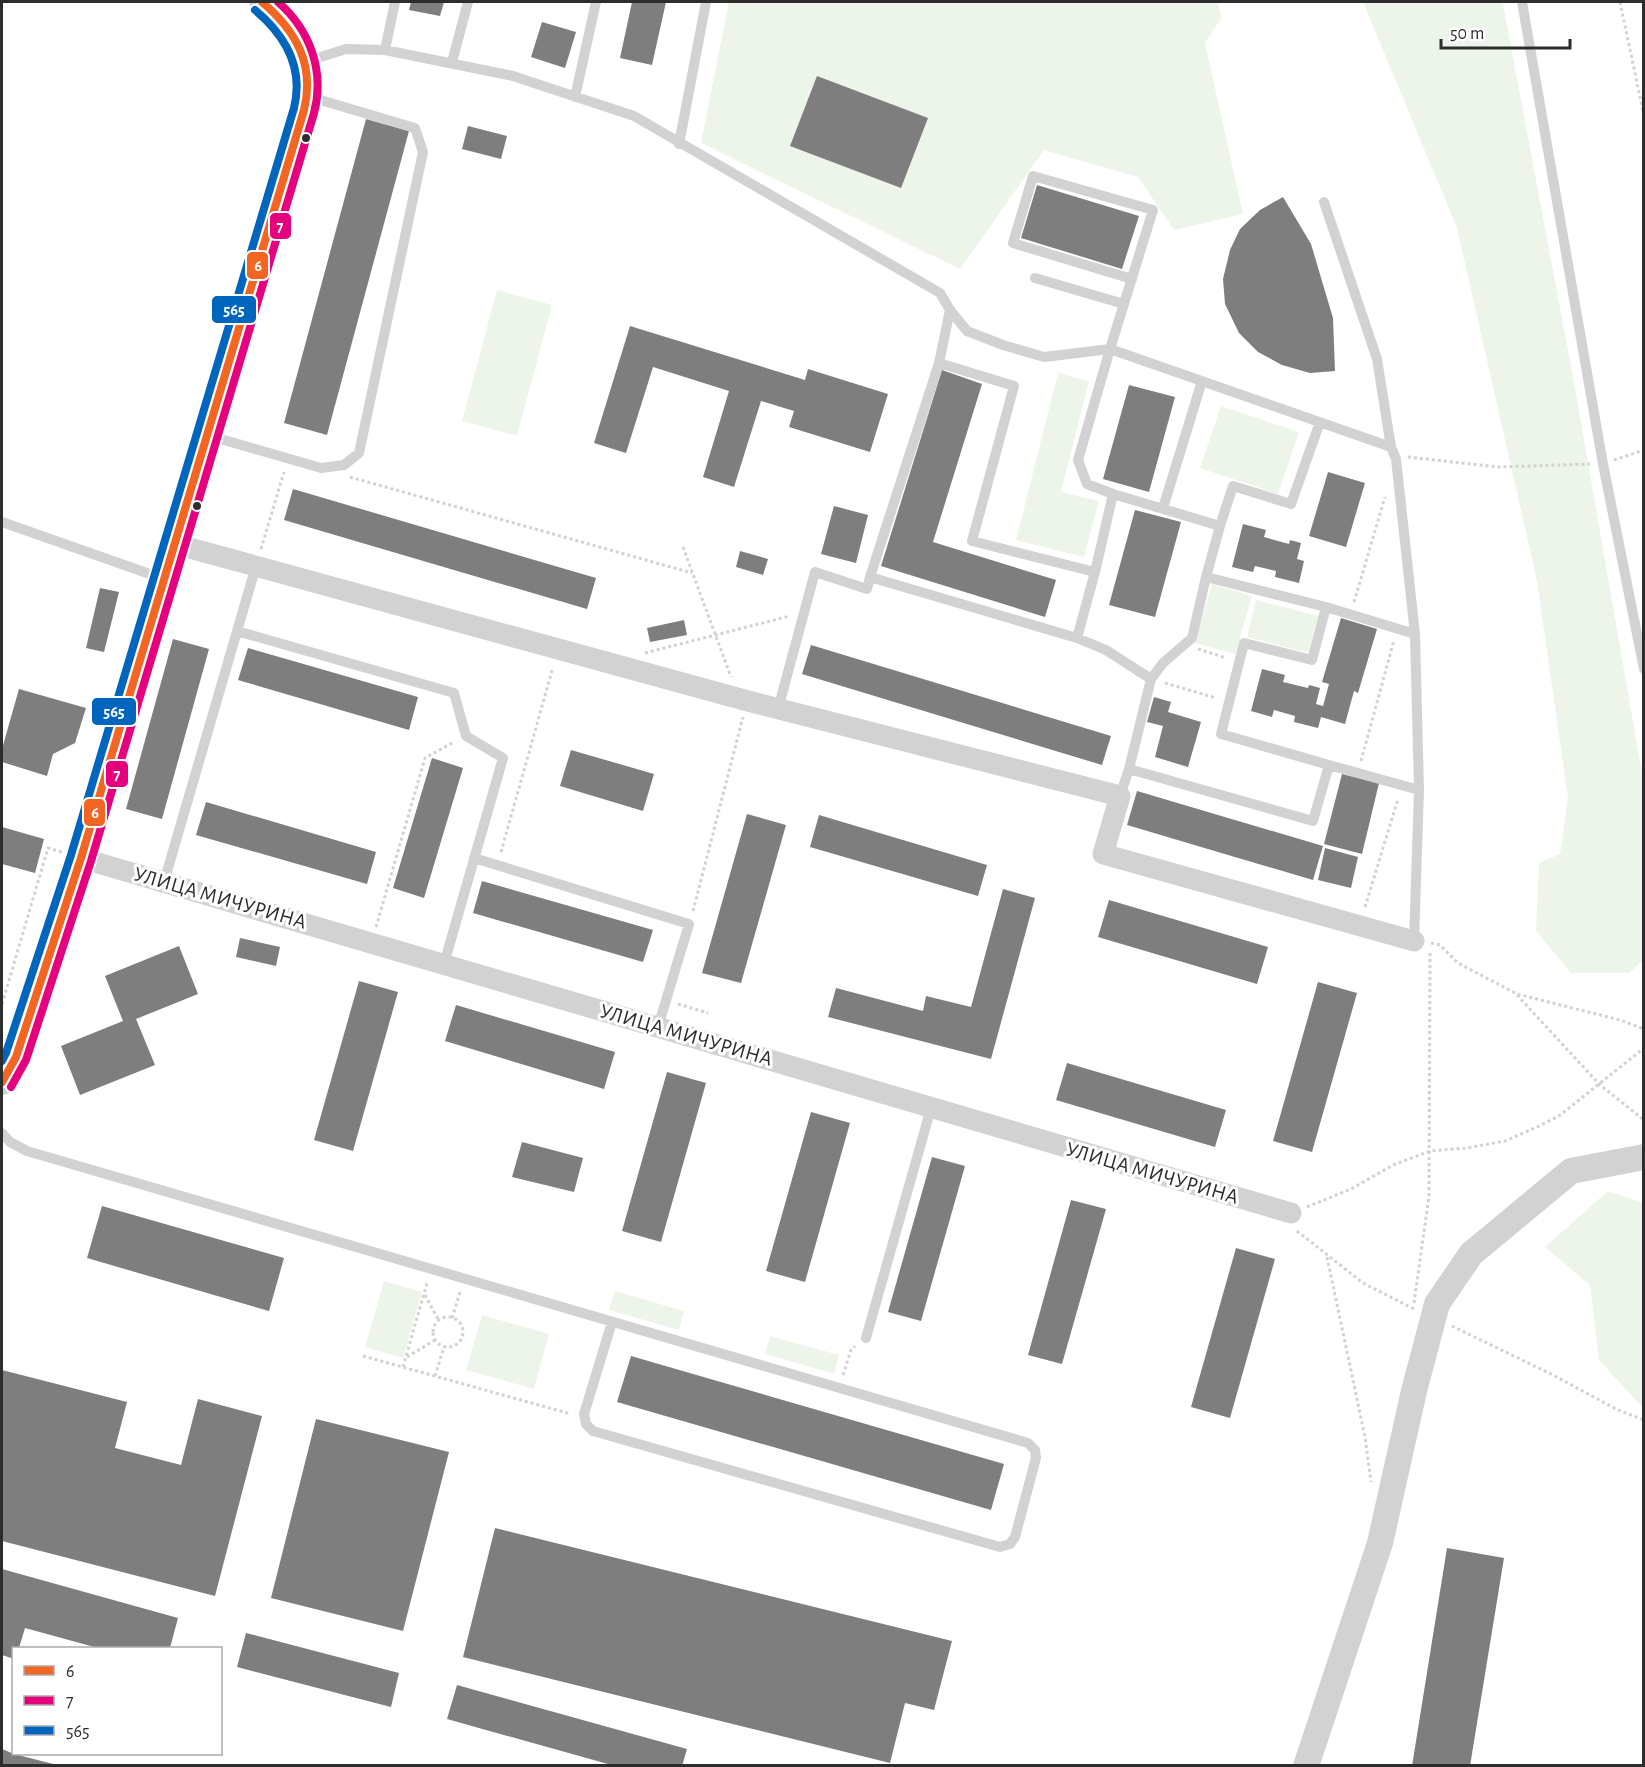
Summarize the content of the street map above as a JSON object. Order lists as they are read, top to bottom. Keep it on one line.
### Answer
{"streets":{"street":["УЛИЦА МИЧУРИНА"]},"lines":["transit line 6","transit line 7","transit line 565"],"legend":["6","7","565"],"scale_bar":"50 m"}
